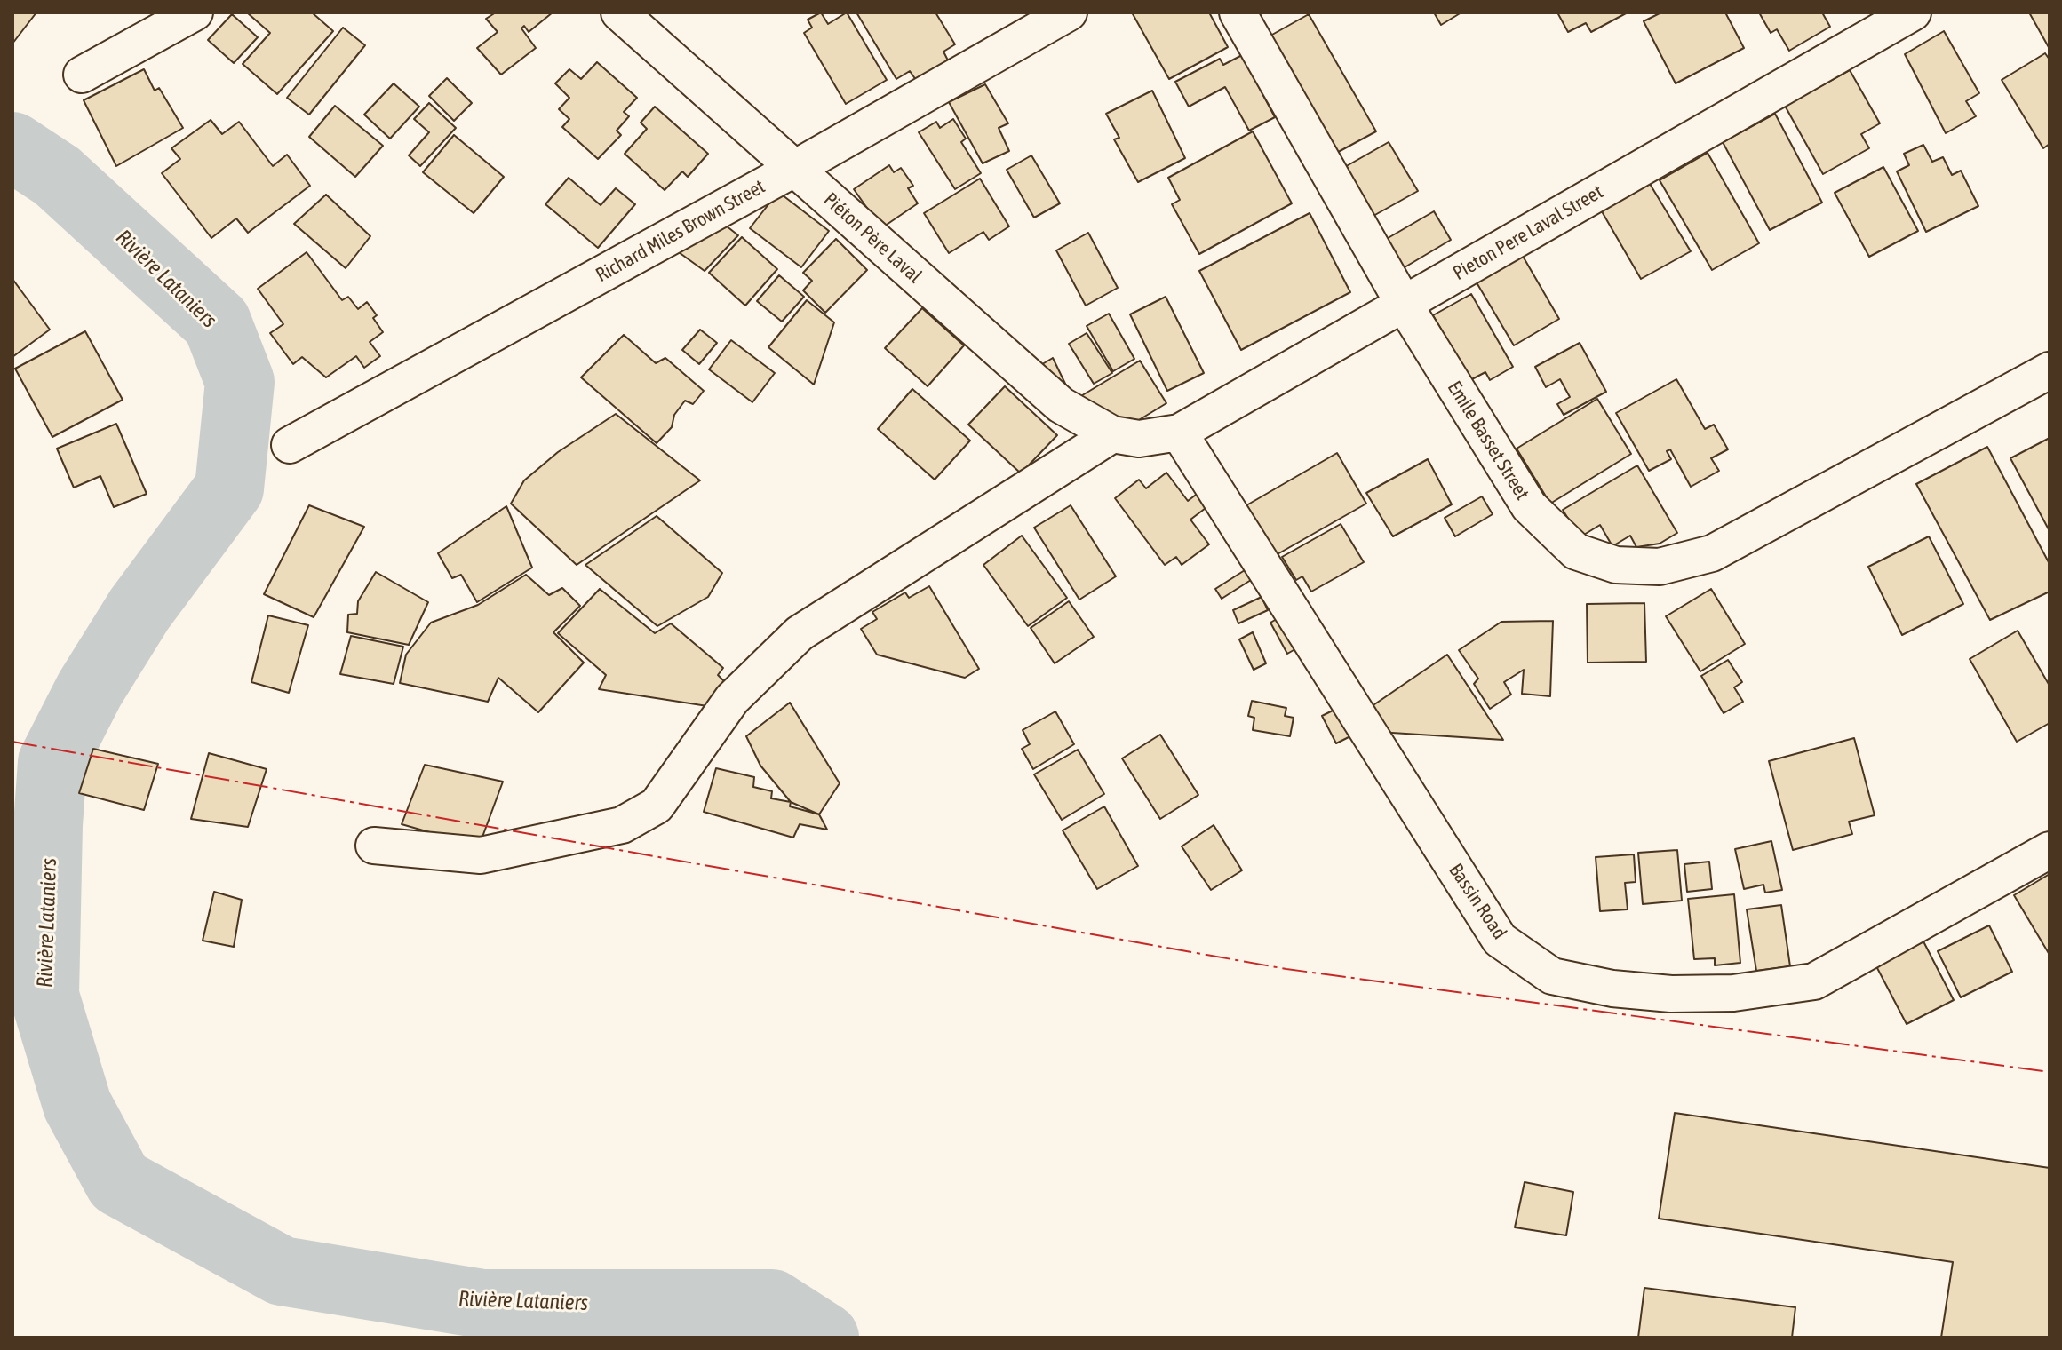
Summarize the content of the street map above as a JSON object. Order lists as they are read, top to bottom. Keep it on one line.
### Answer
{"streets":{"street":["Richard Miles Brown Street","Pieton Pere Laval Street","Piéton Père Laval","Emile Basset Street","Bassin Road"]},"crossings":[["Richard Miles Brown Street","Piéton Père Laval"],["Pieton Pere Laval Street","Piéton Père Laval"],["Pieton Pere Laval Street","Emile Basset Street"],["Pieton Pere Laval Street","Bassin Road"]],"water":["Rivière Lataniers"]}
